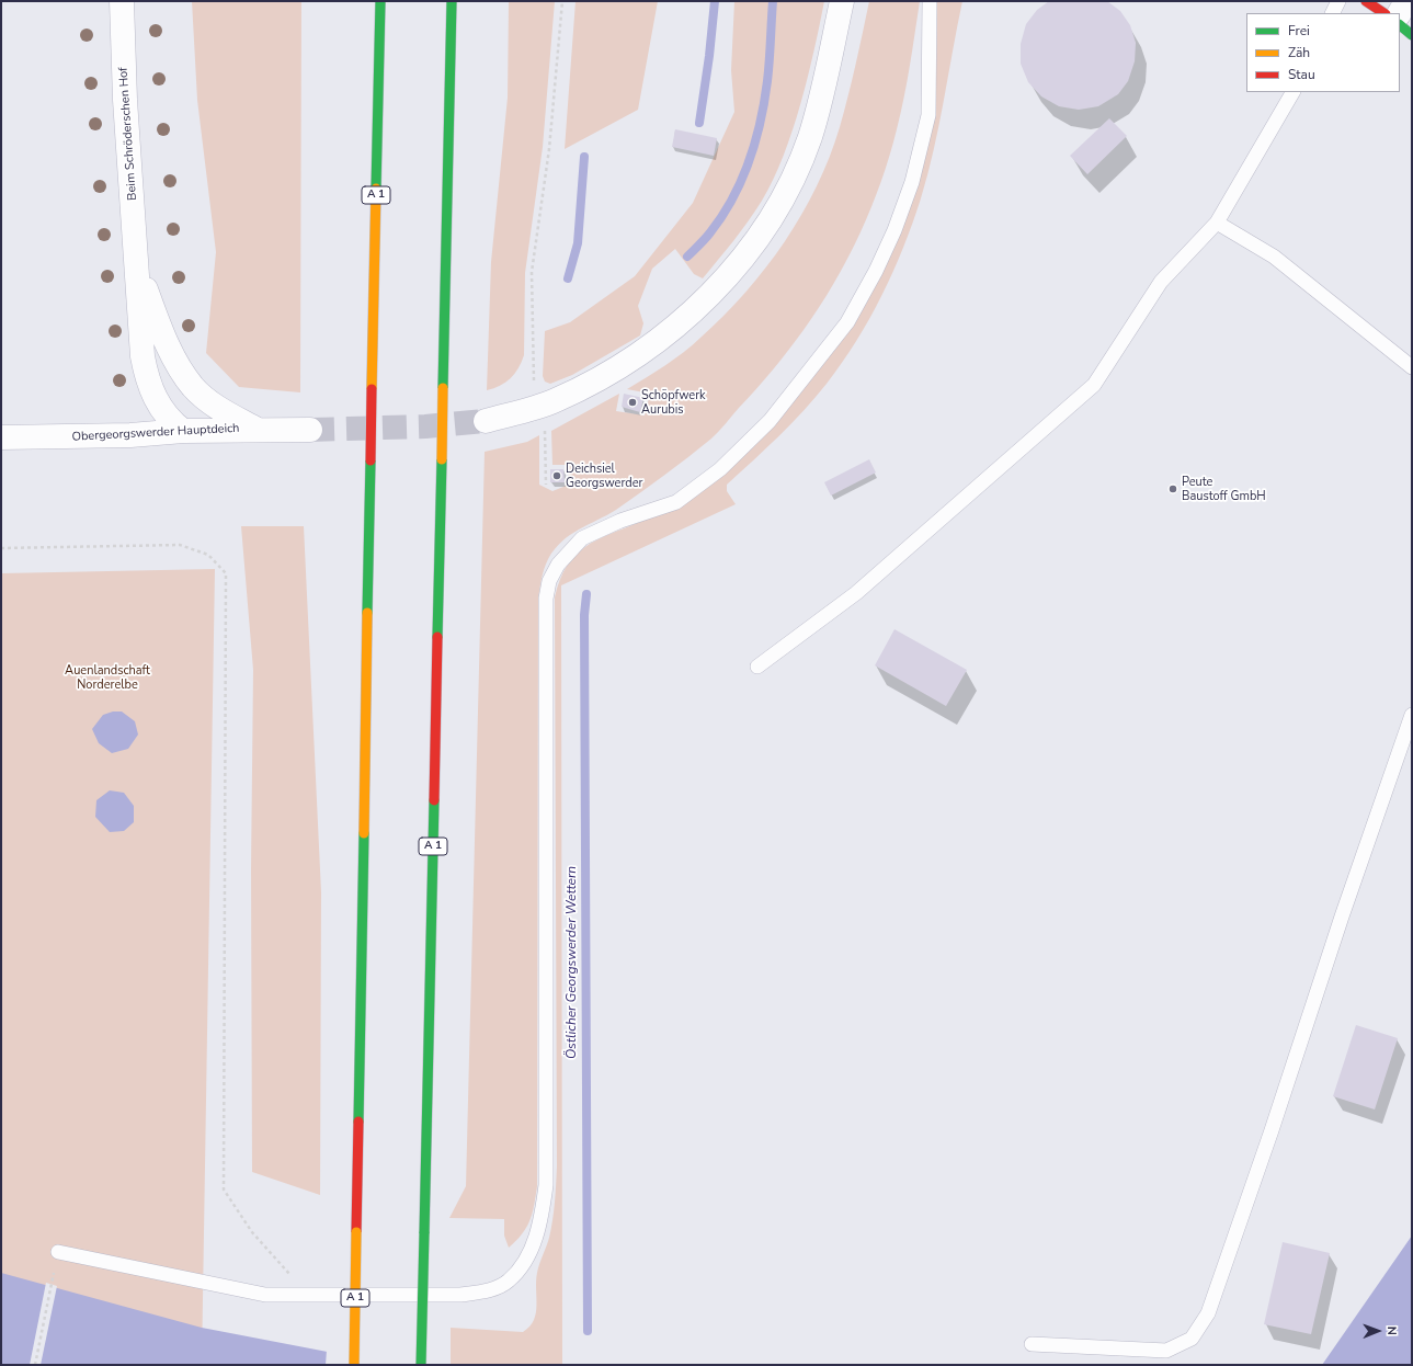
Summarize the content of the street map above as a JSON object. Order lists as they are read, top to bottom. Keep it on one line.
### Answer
{"streets":{"main road":["A 1"],"street":["Beim Schröderschen Hof","Obergeorgswerder Hauptdeich"]},"crossings":[["Beim Schröderschen Hof","Obergeorgswerder Hauptdeich"]],"water":["Östlicher Georgswerder Wettern"],"parks":["Auenlandschaft Norderelbe"],"places":["Schöpfwerk Aurubis","Deichsiel Georgswerder","Peute Baustoff GmbH"],"legend":["Frei","Zäh","Stau"],"north":"right"}
